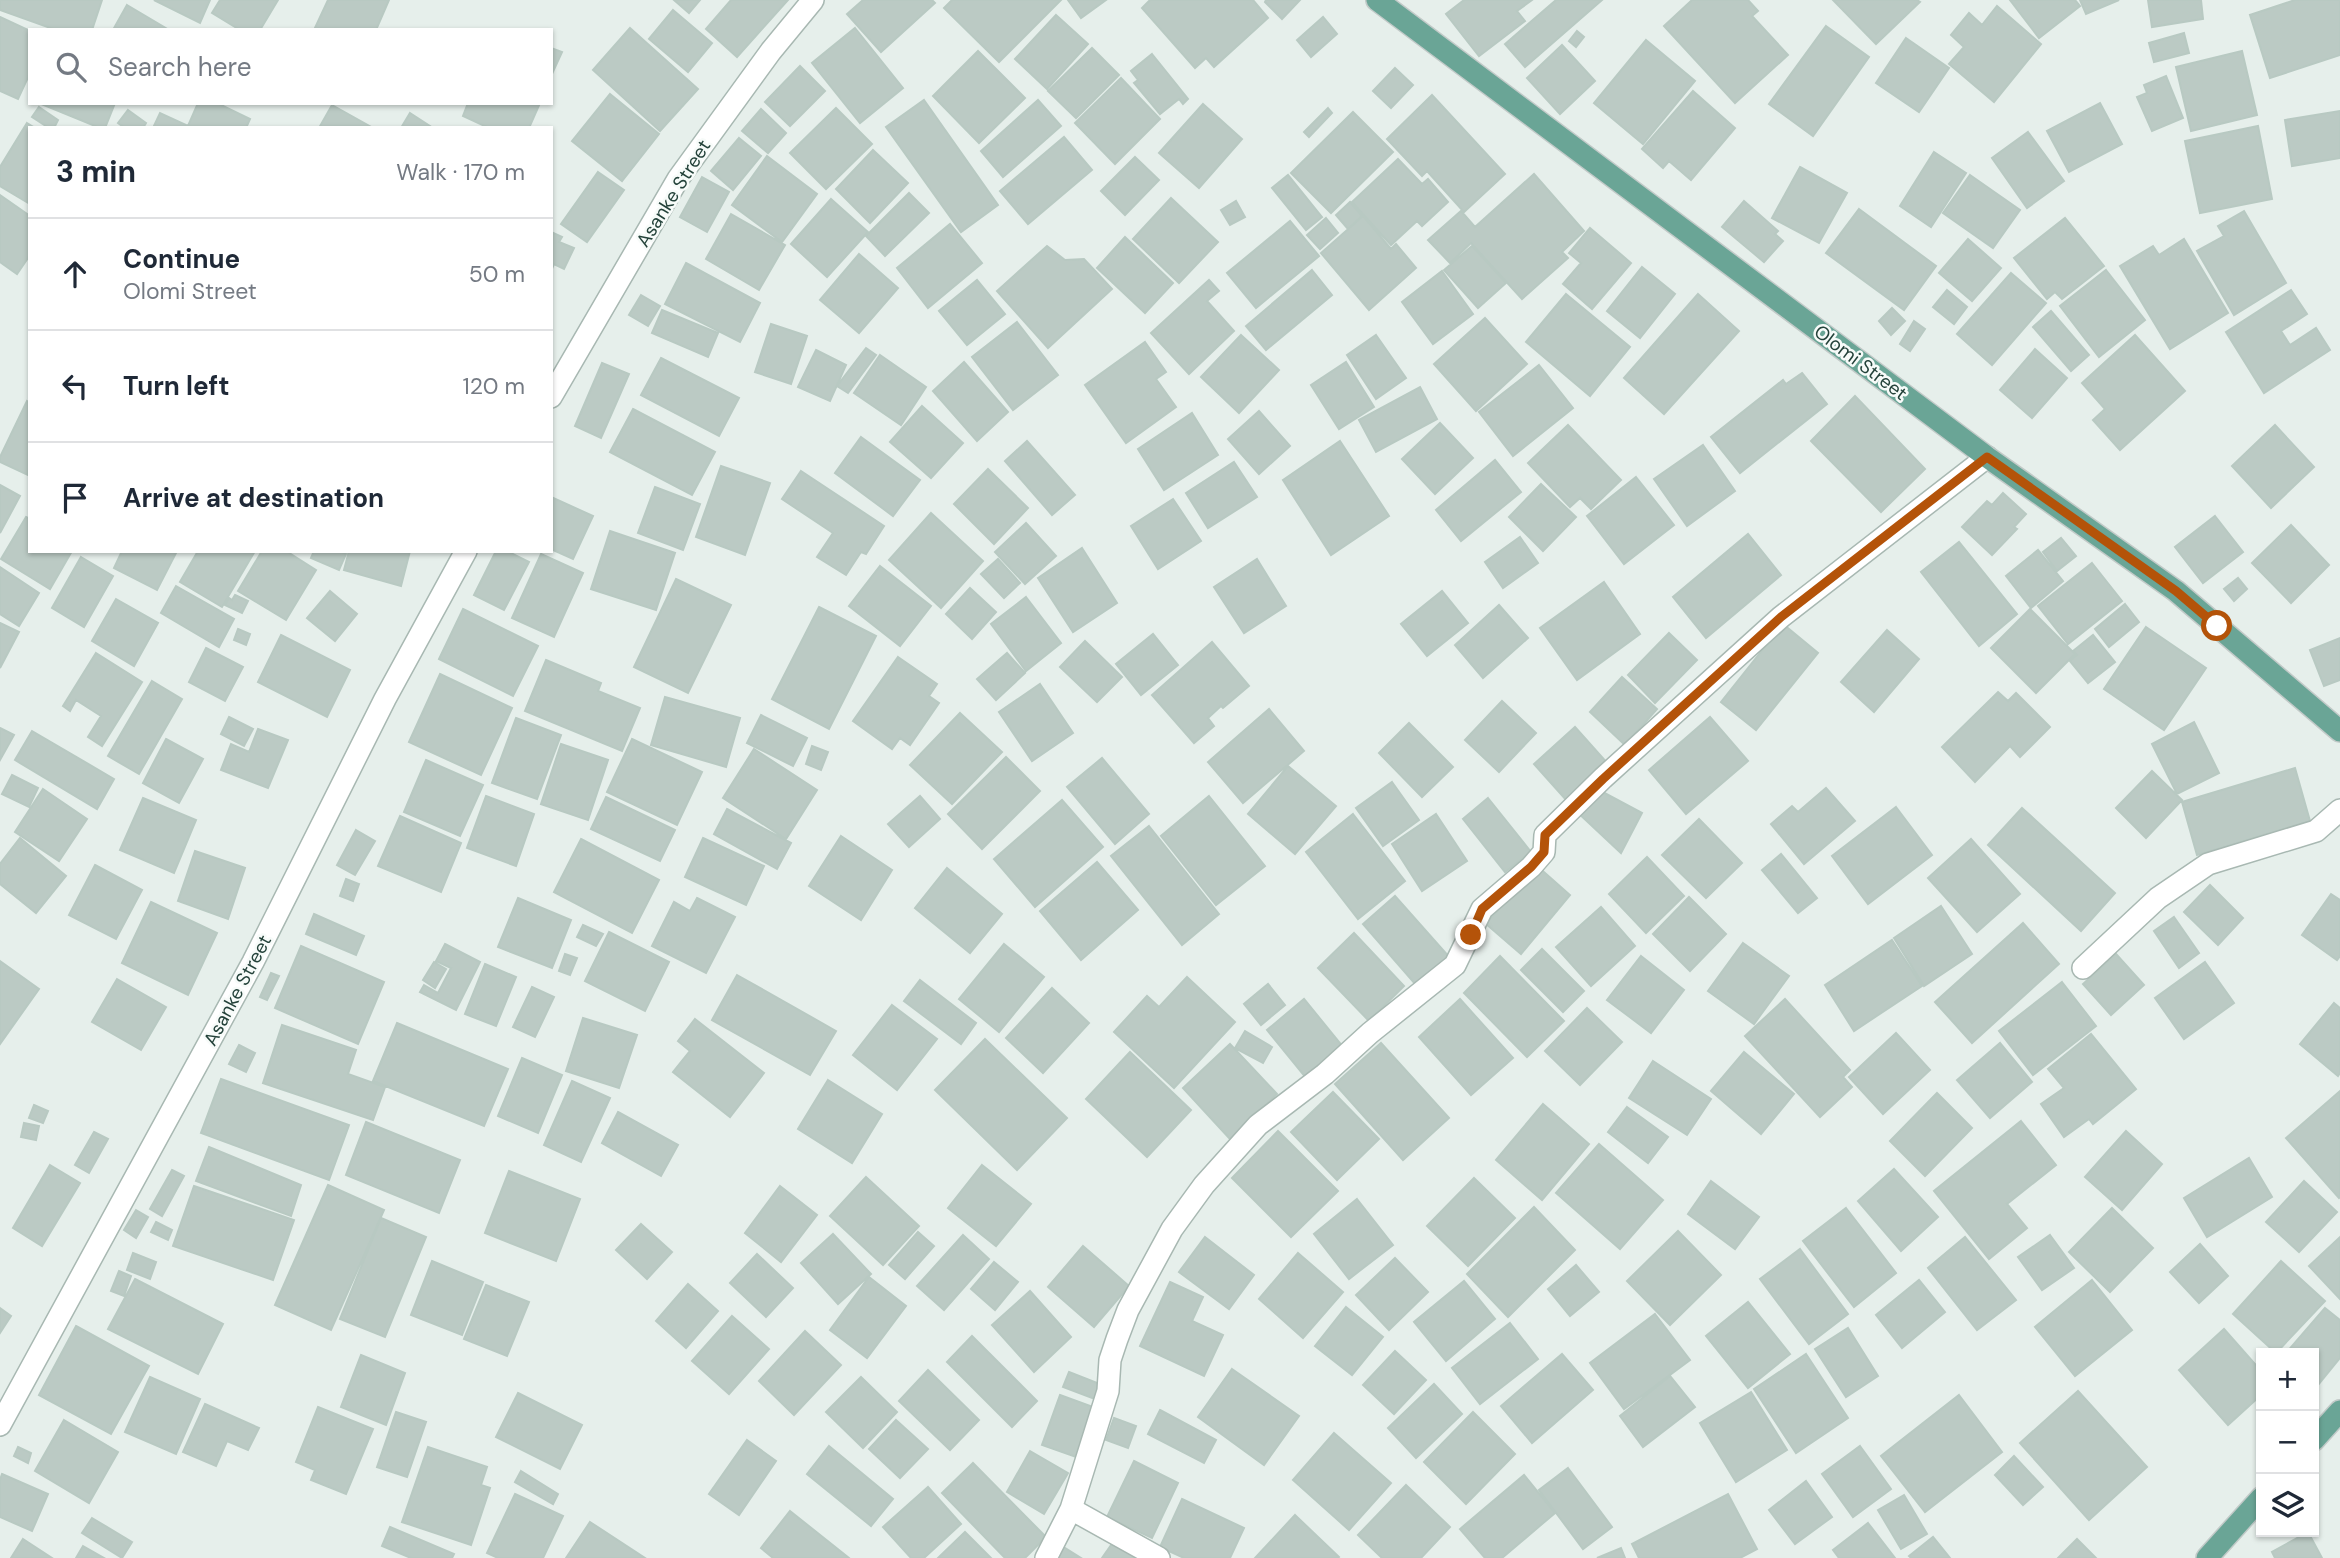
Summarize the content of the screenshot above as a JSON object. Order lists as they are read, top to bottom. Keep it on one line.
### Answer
{"streets":{"main road":["Olomi Street"],"street":["Asanke Street"]},"page":{"search":"Search here","heading":["3 min","Walk · 170 m"],"list":[["Continue","Olomi Street","50 m"],["Turn left","120 m"],"Arrive at destination"],"map_buttons":["+","−"]}}
